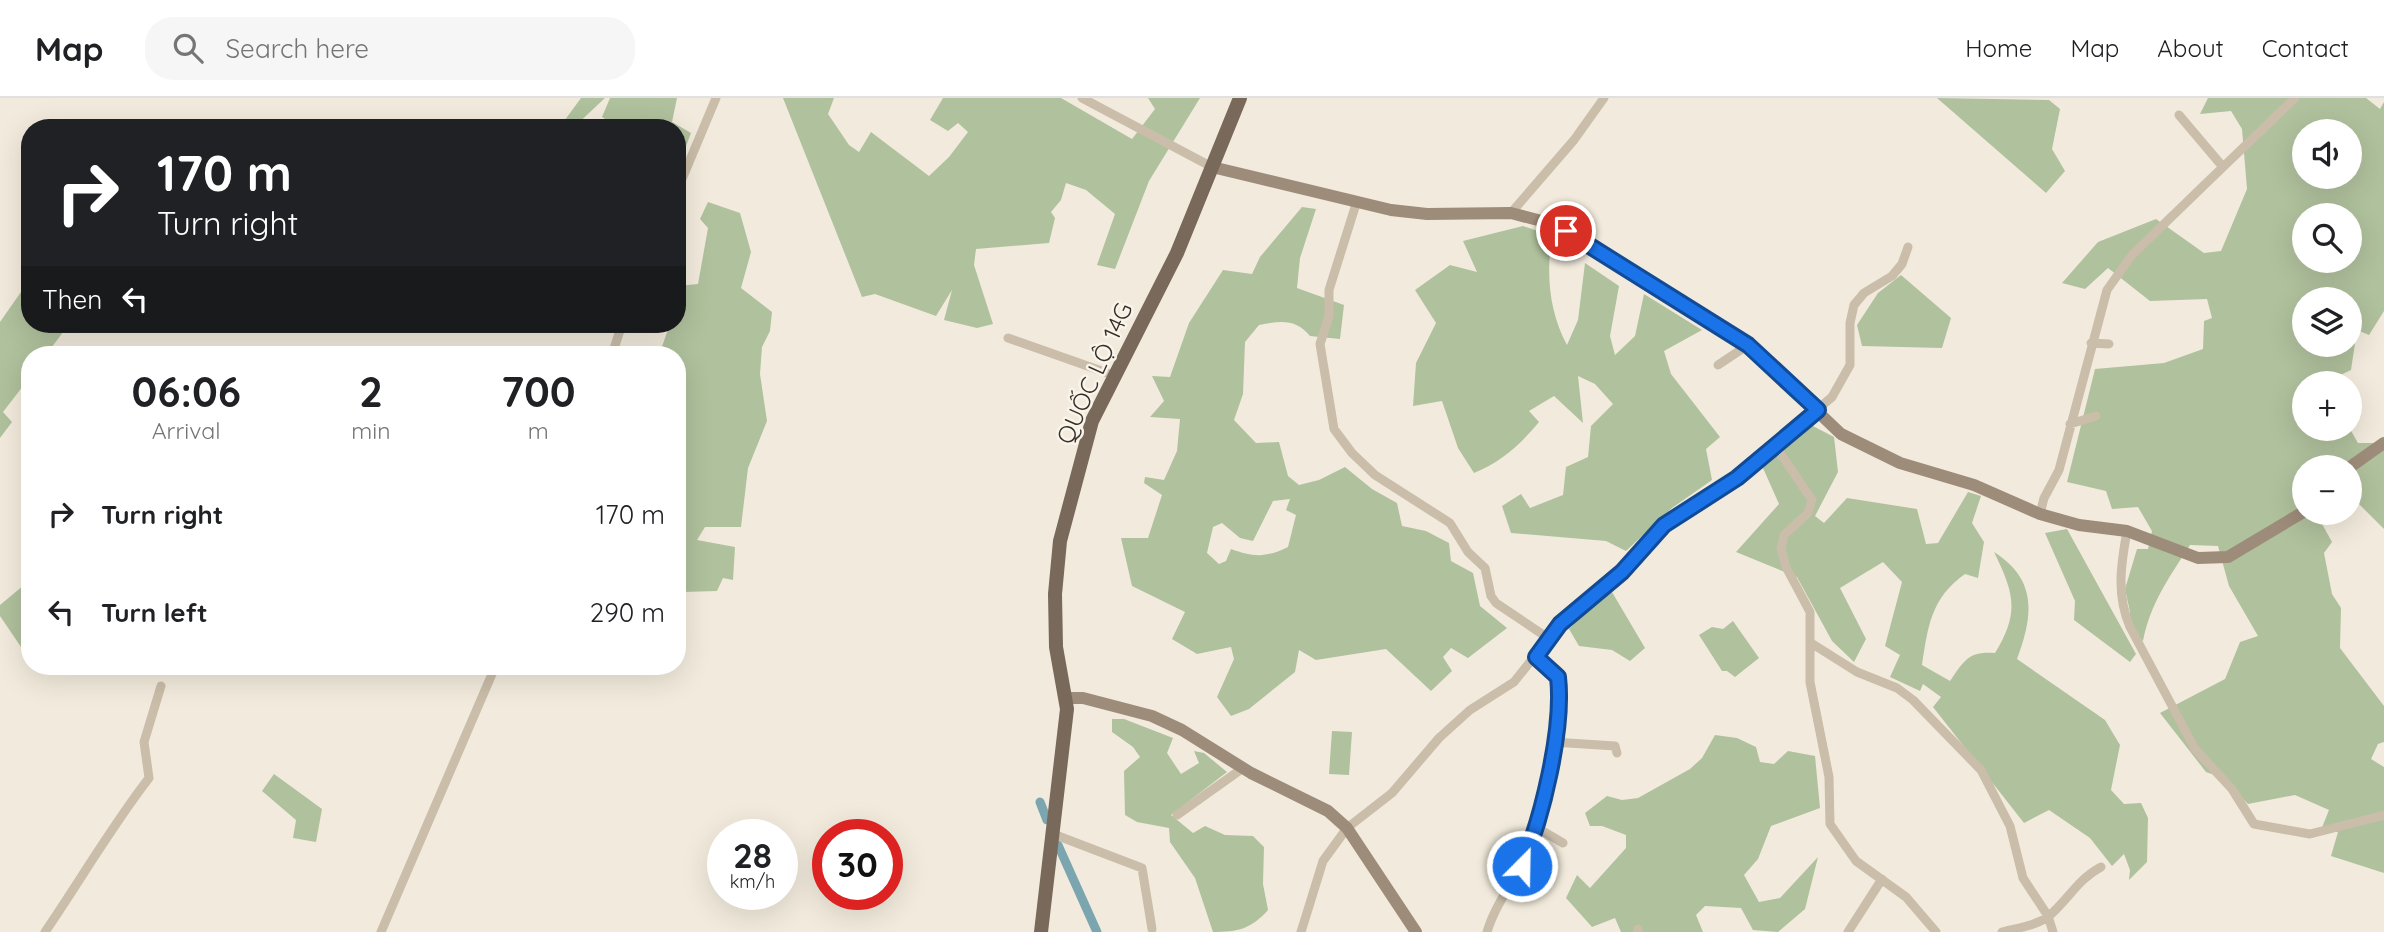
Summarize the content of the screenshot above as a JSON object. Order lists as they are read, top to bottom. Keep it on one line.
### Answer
{"streets":{"main road":["QUỐC LỘ 14G"]},"page":{"header":"Map","search":"Search here","nav":["Home","Map","About","Contact"],"map_buttons":["+","−"],"turn":["170 m","Turn right"],"then":"Then","eta":["06:06","Arrival","2","min","700","m"],"list":[{"name":"Turn right","value":"170 m"},{"name":"Turn left","value":"290 m"}],"speed":"28 km/h","limit":"30"}}
